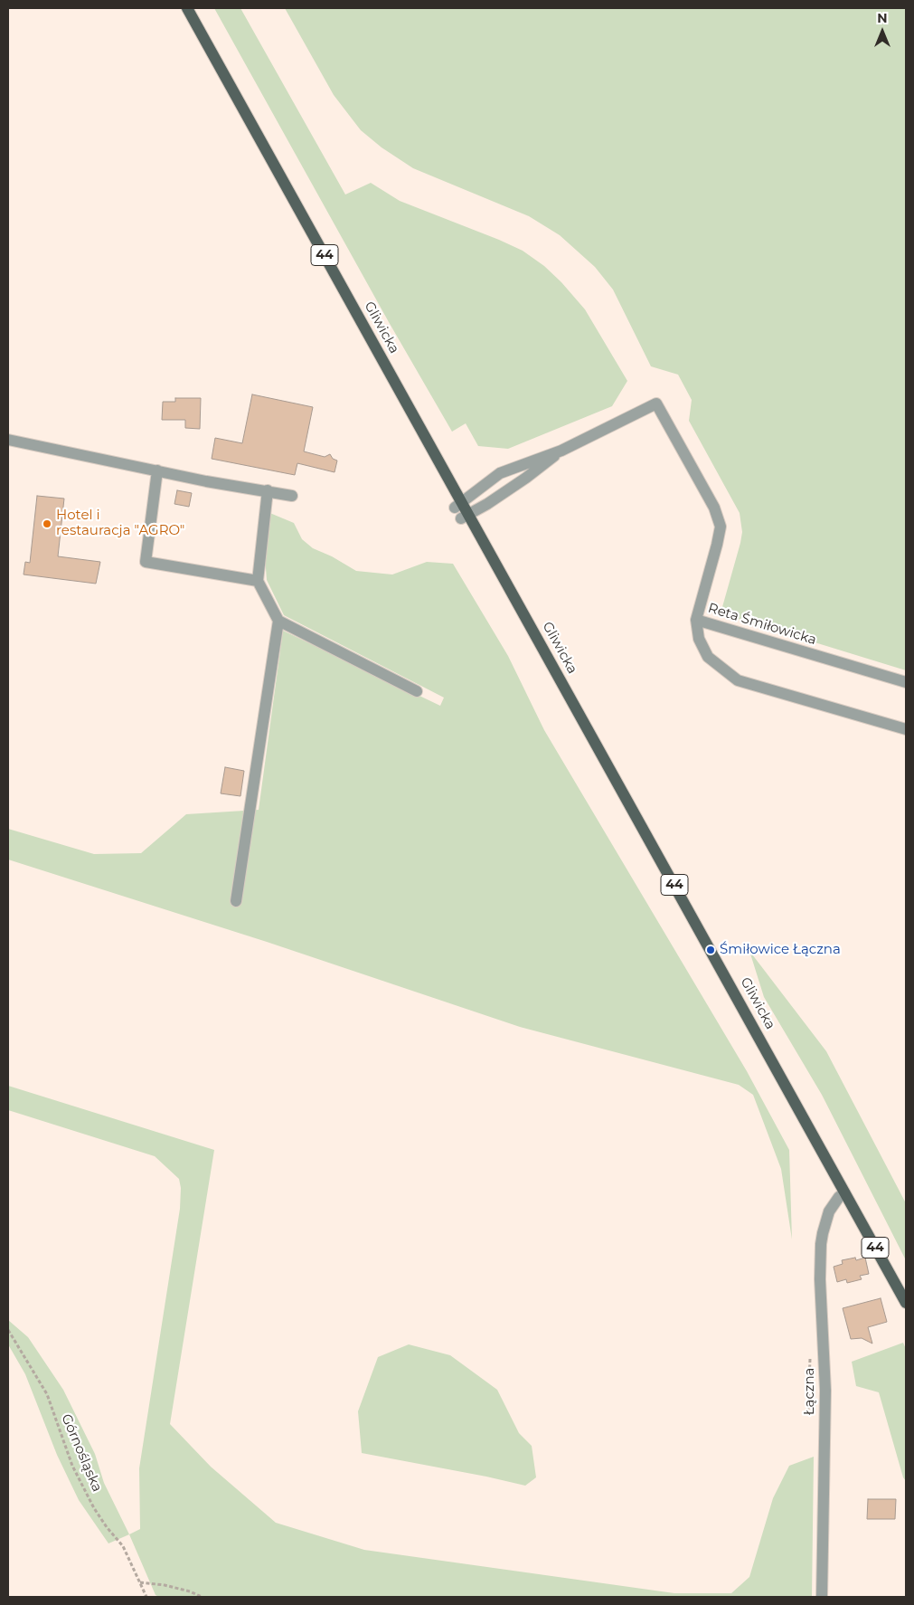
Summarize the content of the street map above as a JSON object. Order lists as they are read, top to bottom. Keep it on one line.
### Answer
{"streets":{"main road":["44","Gliwicka"],"street":["Reta Śmiłowicka","Łączna"],"path":["Górnośląska"]},"crossings":[["Gliwicka","Łączna"]],"places":["Hotel i restauracja \"AGRO\"","Śmiłowice Łączna"],"north":"top"}
